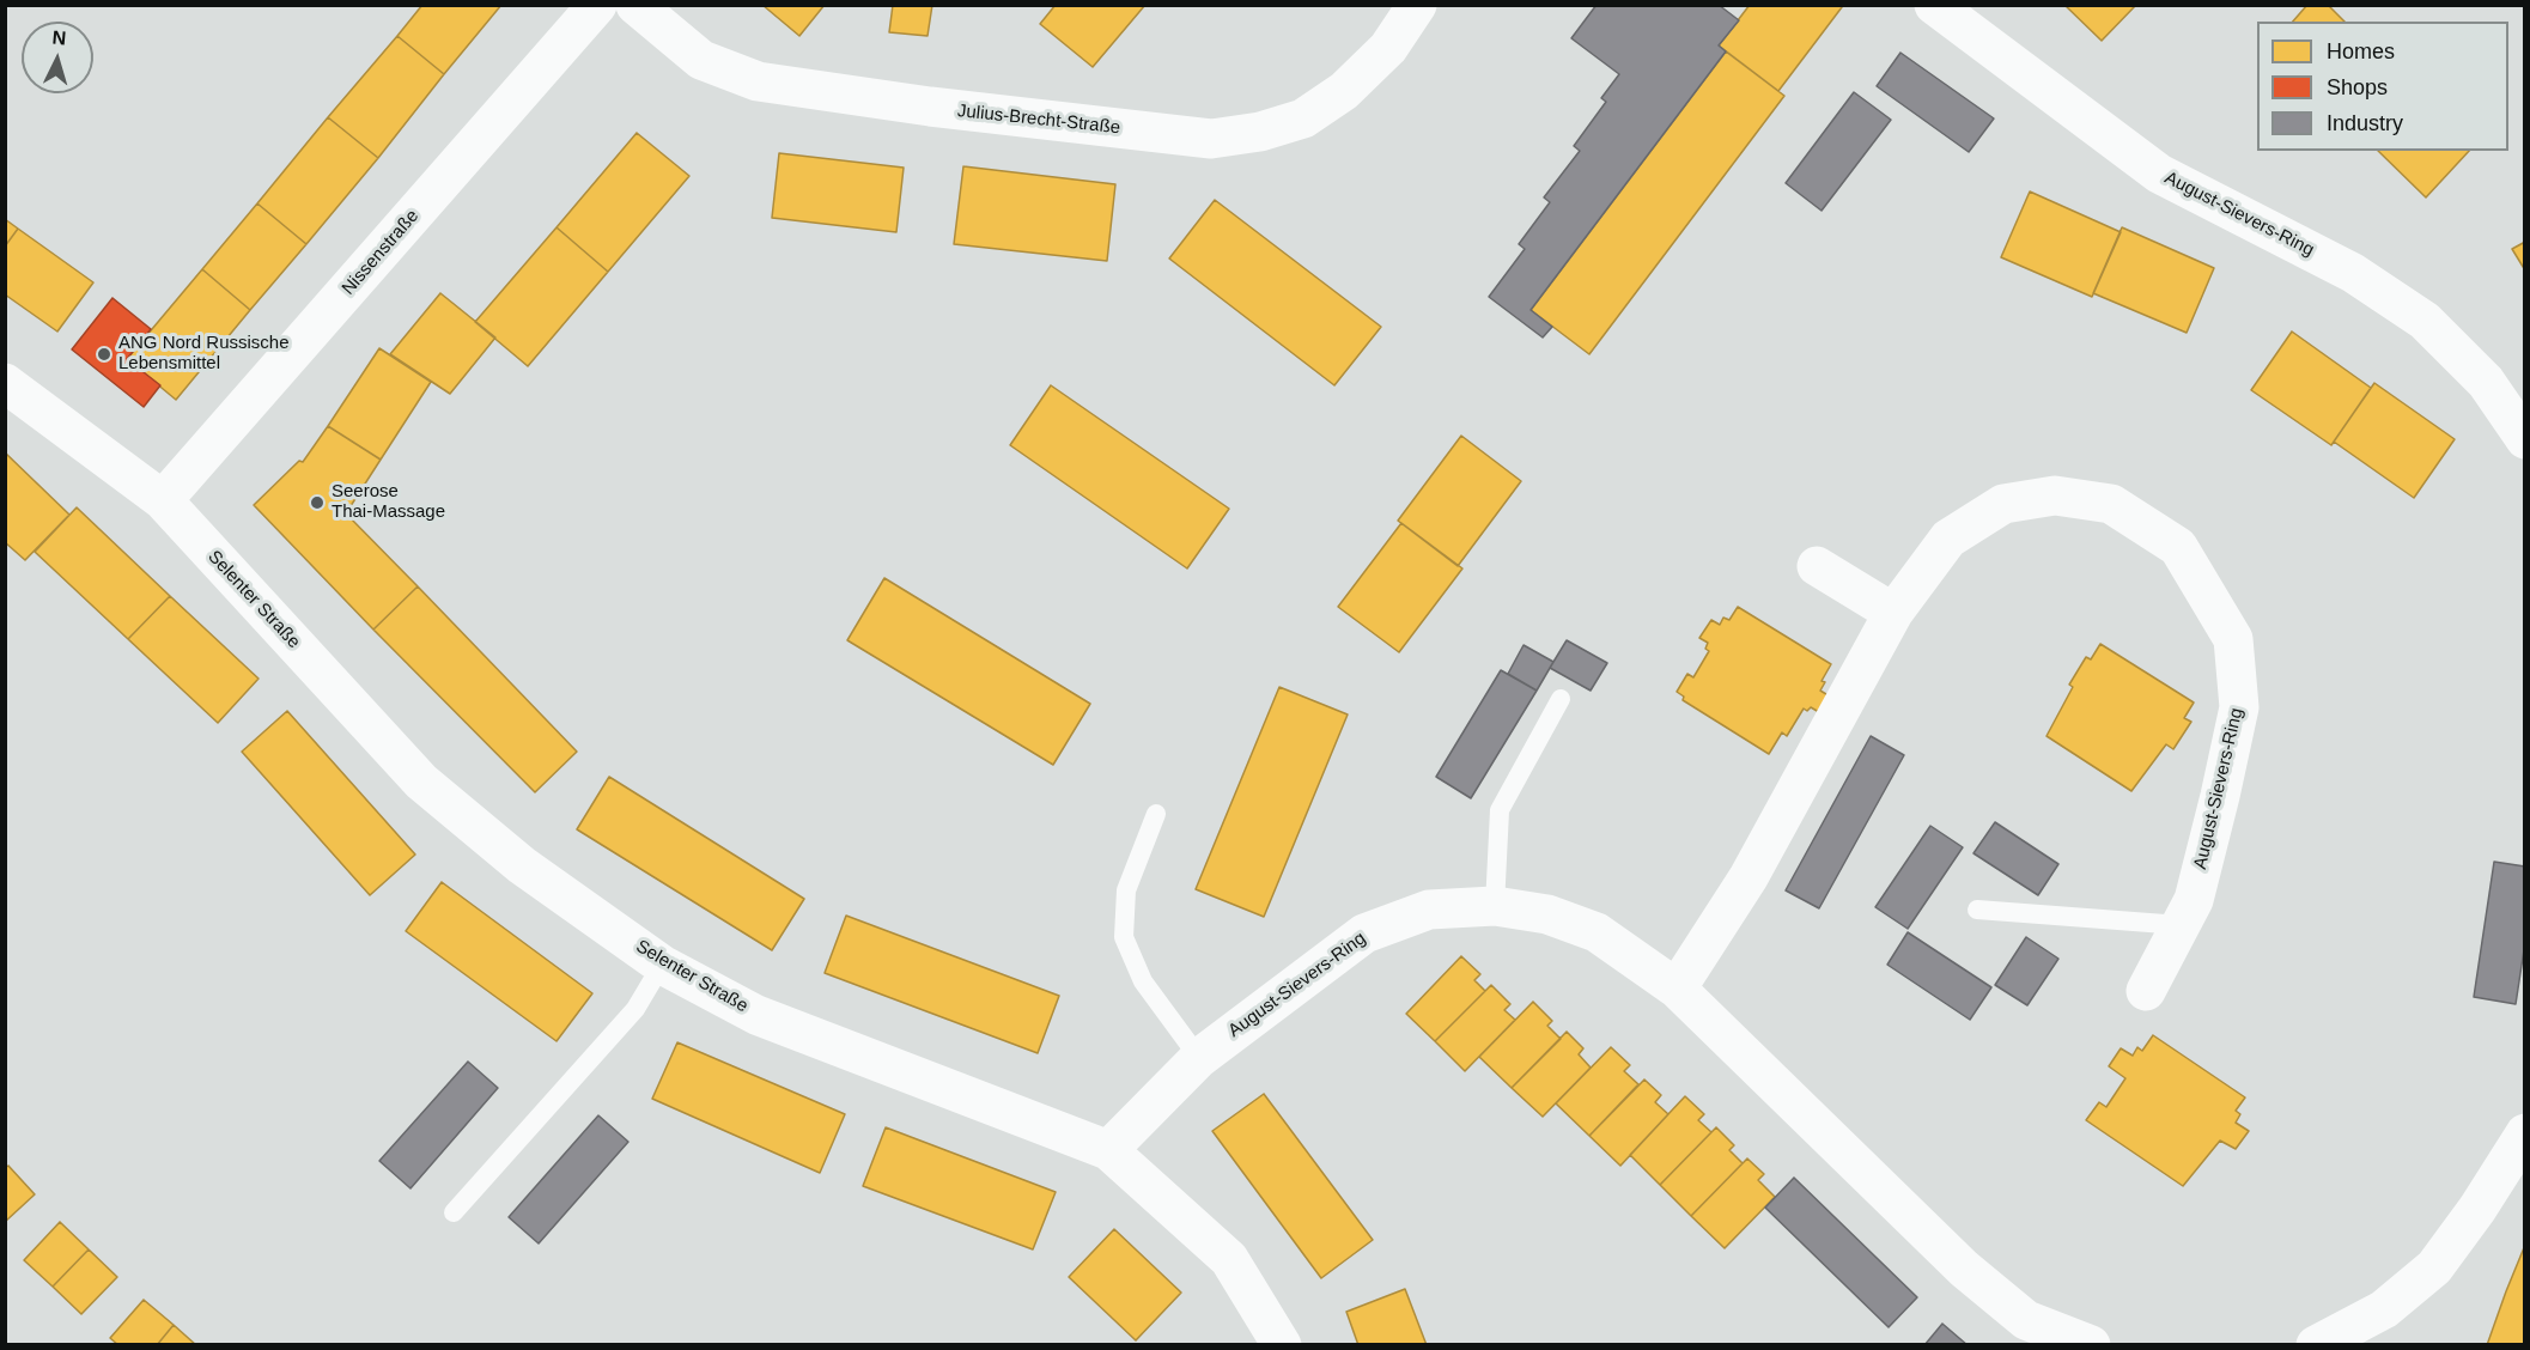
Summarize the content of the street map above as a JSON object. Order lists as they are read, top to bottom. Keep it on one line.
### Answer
{"streets":{"street":["Julius-Brecht-Straße","August-Sievers-Ring","Nissenstraße","Selenter Straße"]},"crossings":[["August-Sievers-Ring","Selenter Straße"],["Nissenstraße","Selenter Straße"]],"places":["ANG Nord Russische Lebensmittel","Seerose Thai-Massage"],"legend":["Homes","Shops","Industry"],"north":"top"}
